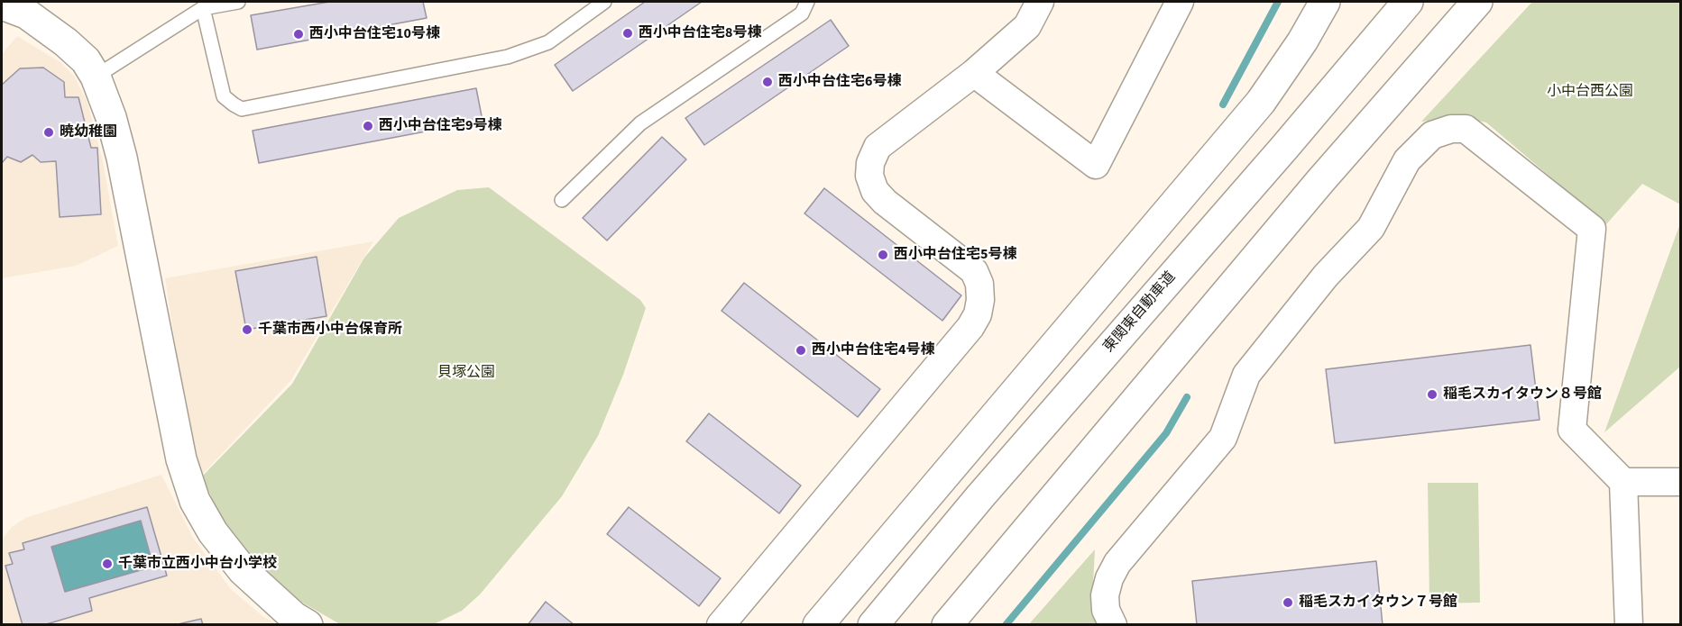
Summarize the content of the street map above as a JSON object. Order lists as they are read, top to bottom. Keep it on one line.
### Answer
{"streets":{"main road":["東関東自動車道"]},"parks":["小中台西公園","貝塚公園"],"places":["西小中台住宅8号棟","西小中台住宅10号棟","西小中台住宅6号棟","西小中台住宅9号棟","暁幼稚園","西小中台住宅5号棟","千葉市西小中台保育所","西小中台住宅4号棟","稲毛スカイタウン８号館","千葉市立西小中台小学校","稲毛スカイタウン７号館"]}
